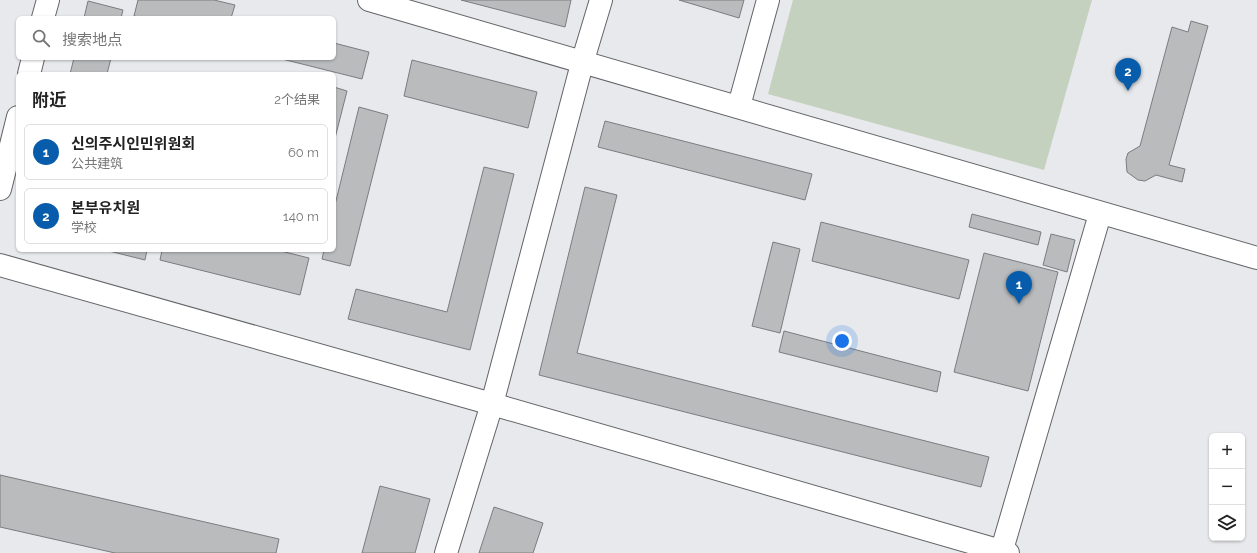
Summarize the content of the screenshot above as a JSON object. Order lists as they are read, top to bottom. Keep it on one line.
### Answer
{"page":{"search":"搜索地点","pins":["2","1"],"heading":["附近","2个结果"],"list":[{"mark":"1","name":"신의주시인민위원회","note":"公共建筑","value":"60 m"},{"mark":"2","name":"본부유치원","note":"学校","value":"140 m"}],"map_buttons":["+","−"]}}
